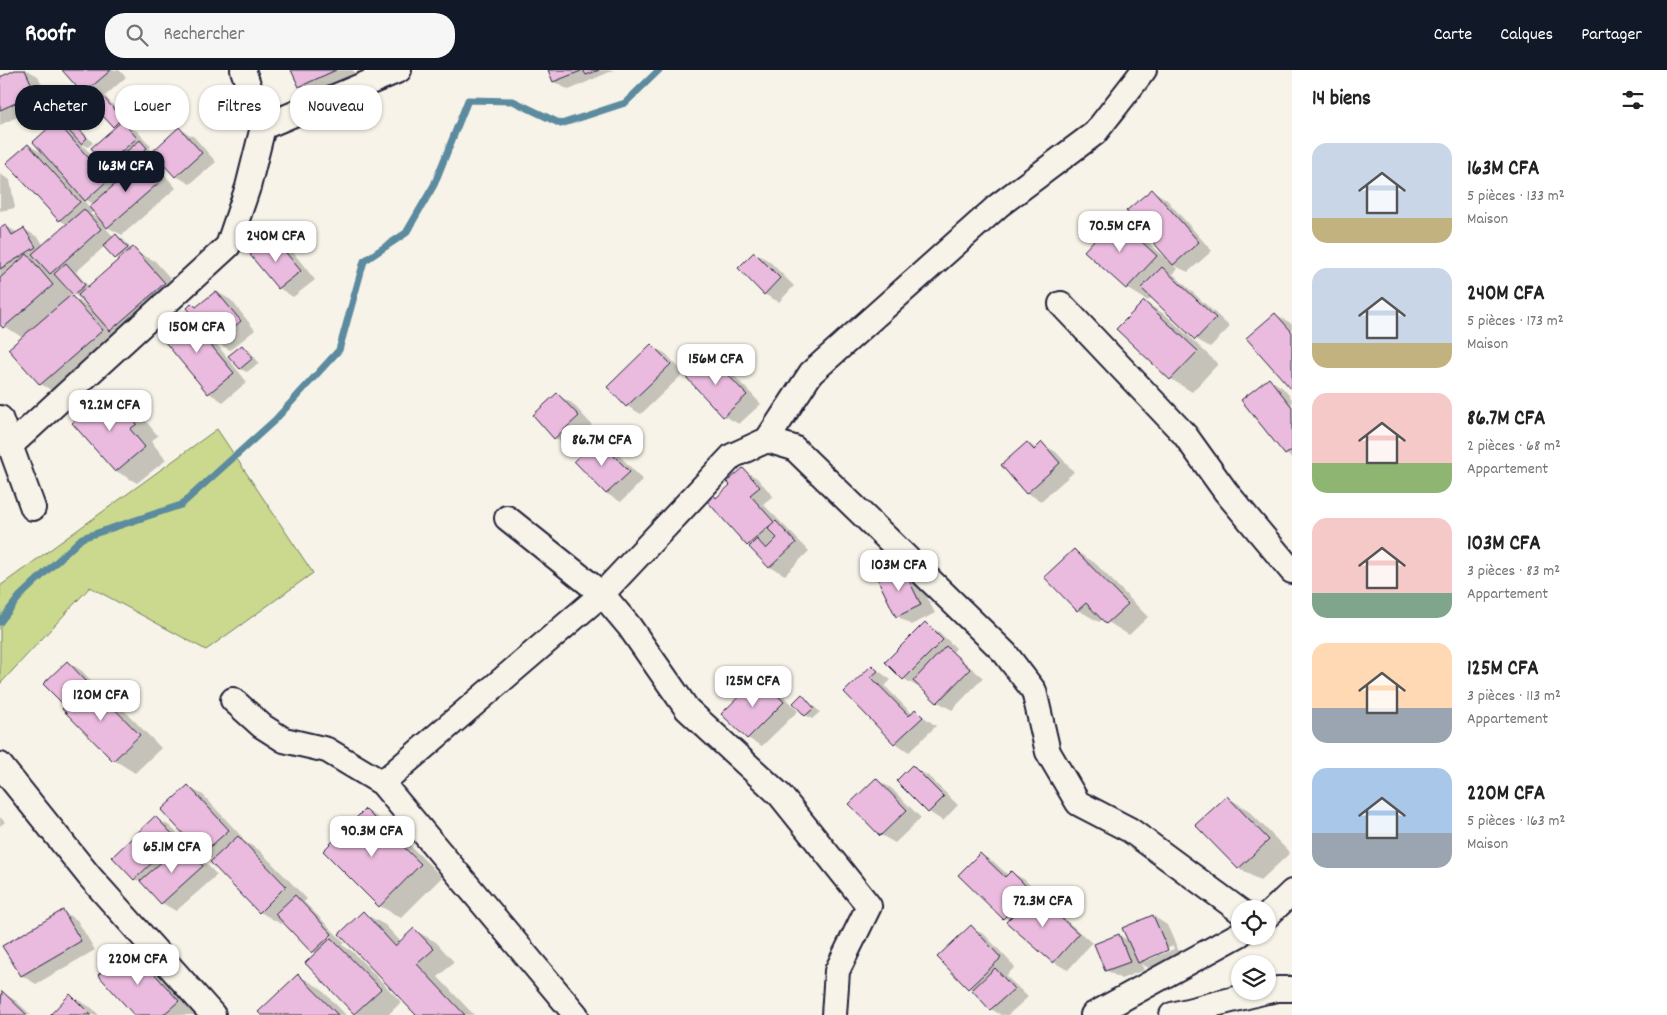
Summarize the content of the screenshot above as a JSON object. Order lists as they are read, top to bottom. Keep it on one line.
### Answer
{"page":{"header":"Roofr","search":"Rechercher","nav":["Carte","Calques","Partager"],"heading":"14 biens","chip":["Acheter","Louer","Filtres","Nouveau"],"list":[{"name":"163M CFA","note":"5 pièces · 133 m² · Maison"},{"name":"240M CFA","note":"5 pièces · 173 m² · Maison"},{"name":"86.7M CFA","note":"2 pièces · 68 m² · Appartement"},{"name":"103M CFA","note":"3 pièces · 83 m² · Appartement"},{"name":"125M CFA","note":"3 pièces · 113 m² · Appartement"},{"name":"220M CFA","note":"5 pièces · 163 m² · Maison"}],"price":["163M CFA","70.5M CFA","240M CFA","150M CFA","156M CFA","92.2M CFA","86.7M CFA","103M CFA","125M CFA","120M CFA","90.3M CFA","65.1M CFA","72.3M CFA","220M CFA"]}}
